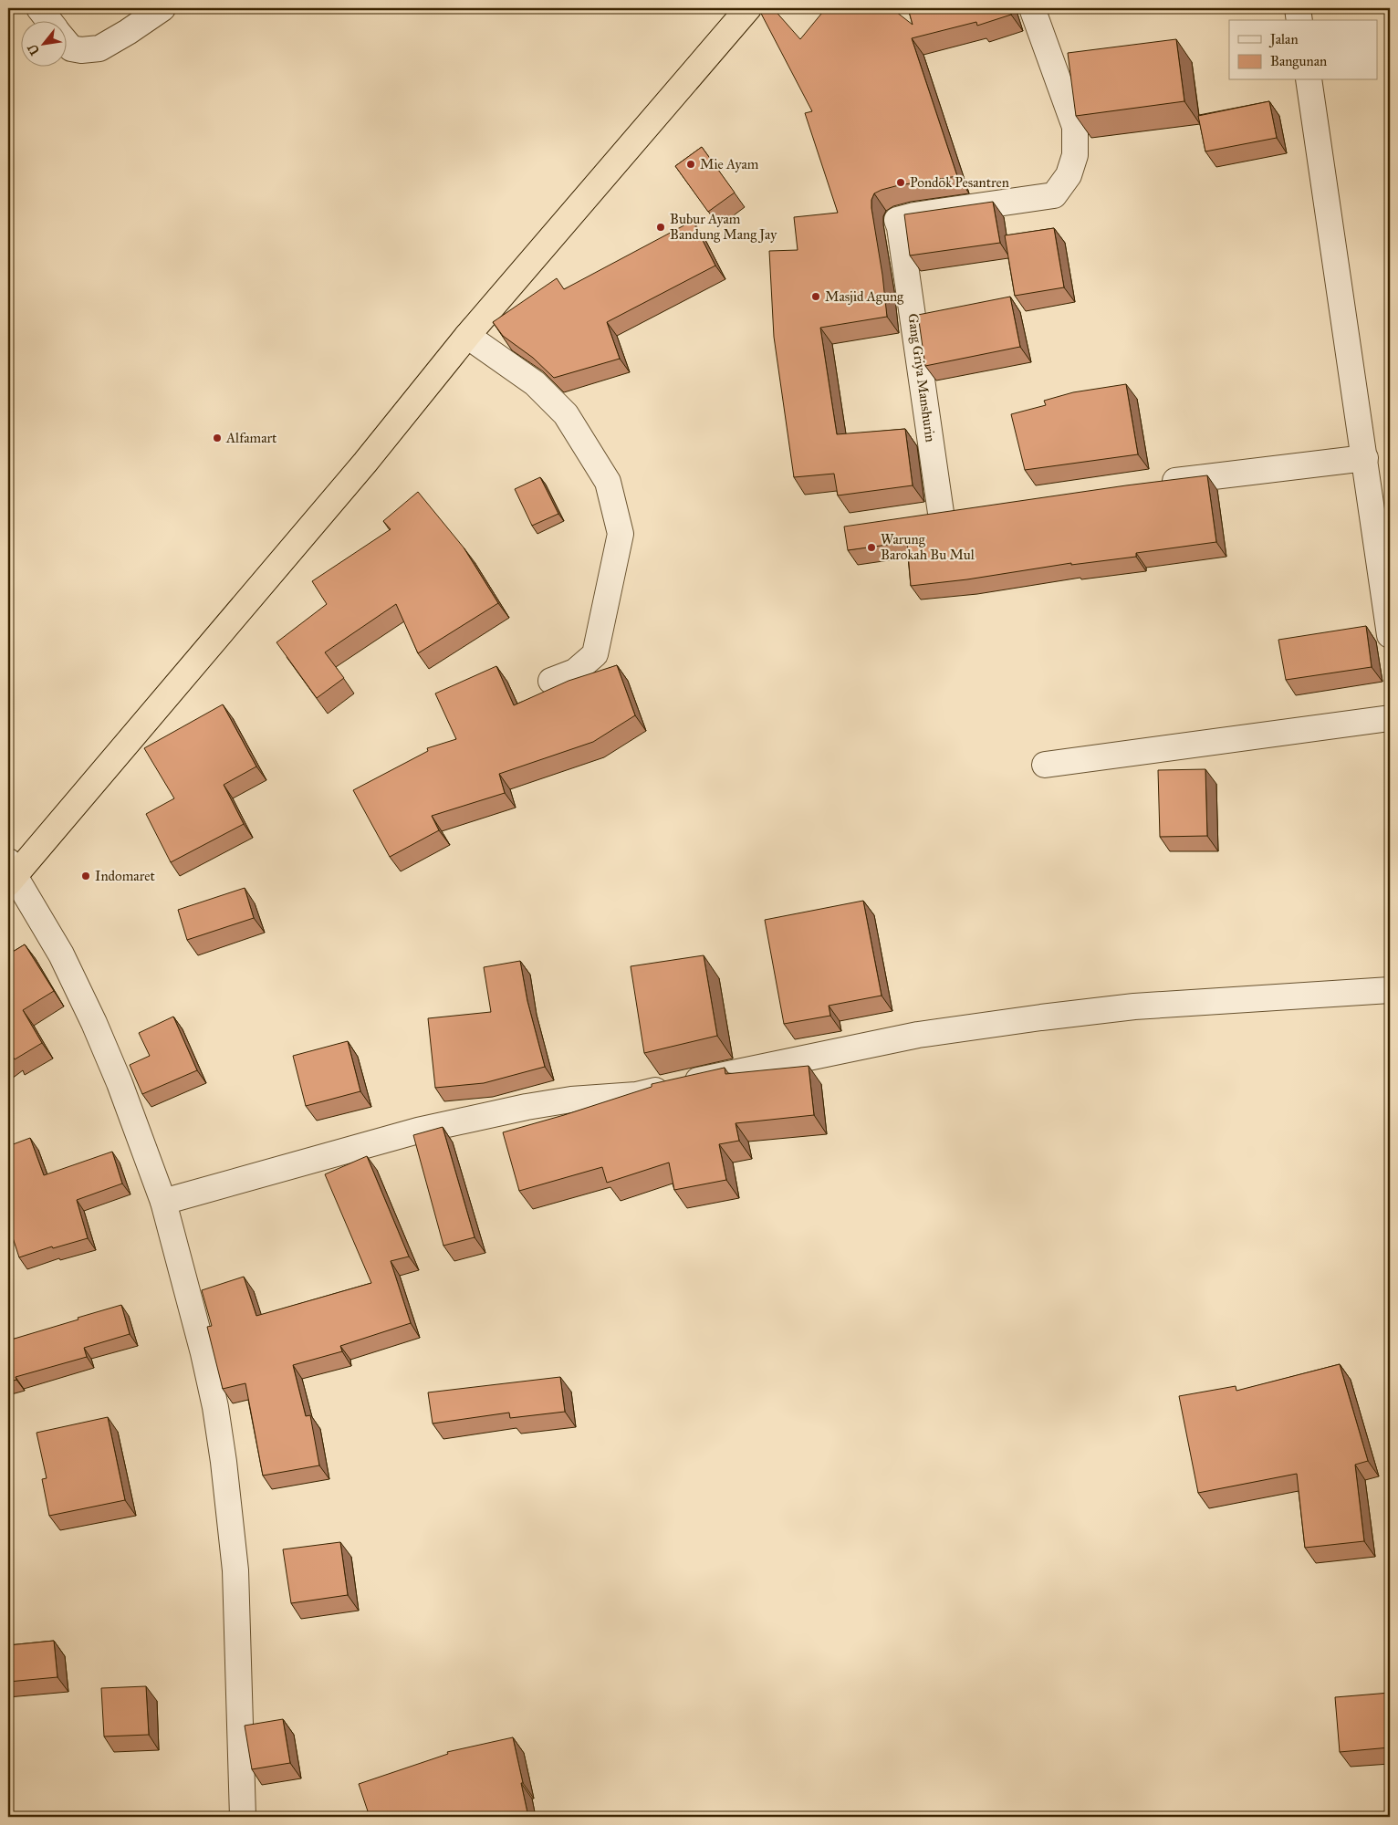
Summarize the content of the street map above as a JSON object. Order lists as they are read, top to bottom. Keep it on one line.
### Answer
{"streets":{"street":["Gang Griya Manshurin"]},"places":["Mie Ayam","Pondok Pesantren","Bubur Ayam Bandung Mang Jay","Masjid Agung","Alfamart","Warung Barokah Bu Mul","Indomaret"],"legend":["Jalan","Bangunan"],"north":"bottom left"}
